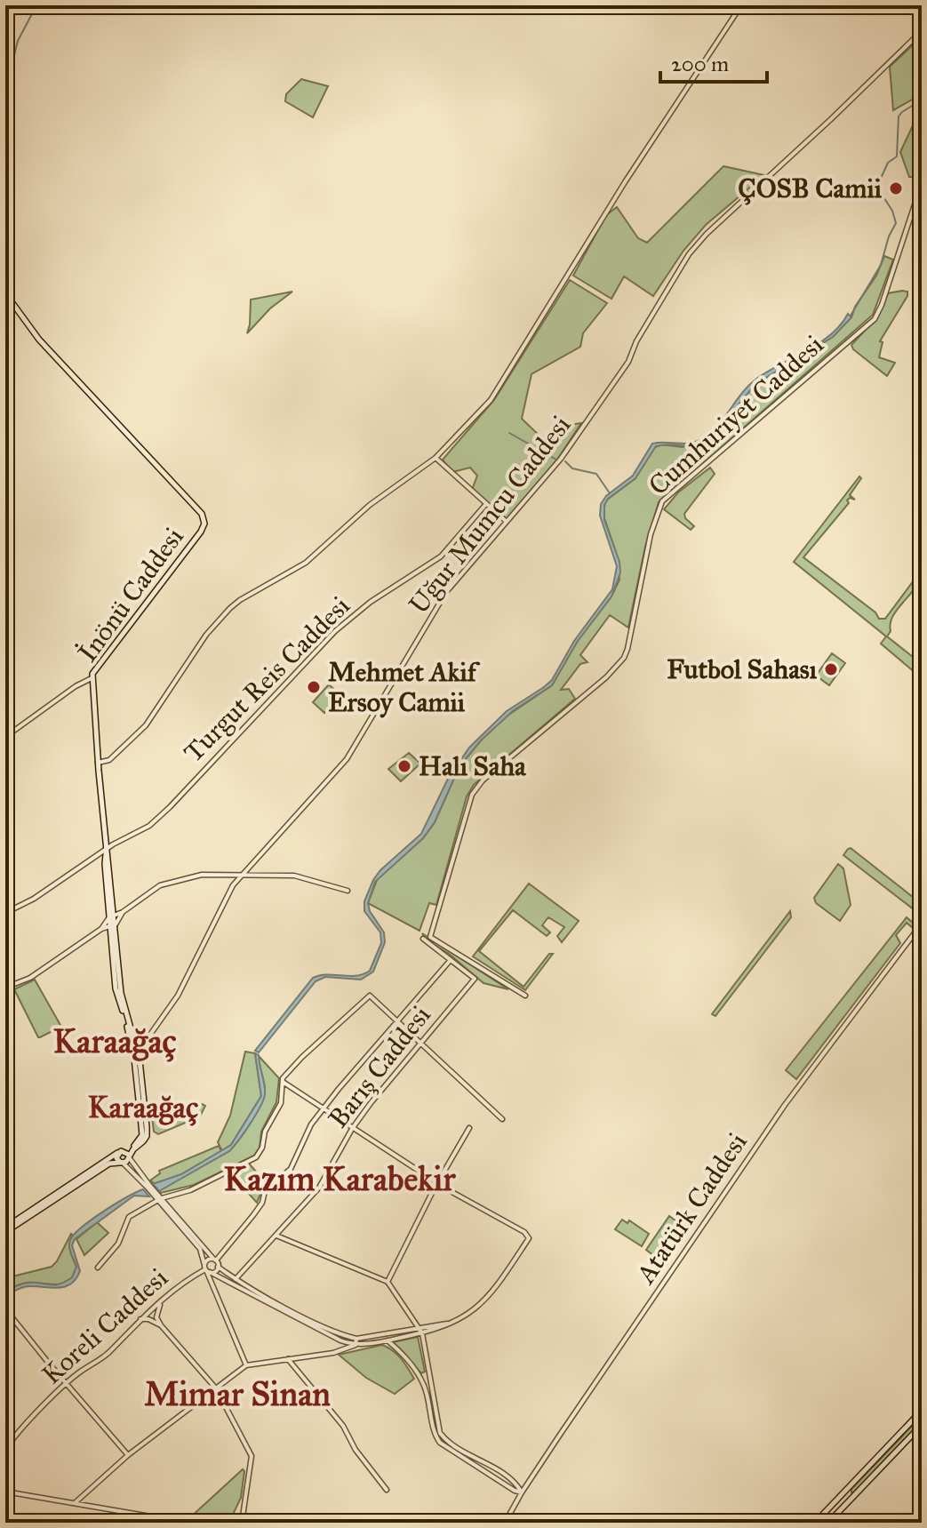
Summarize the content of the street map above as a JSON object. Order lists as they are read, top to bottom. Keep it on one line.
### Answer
{"streets":{"main road":["İnönü Caddesi"],"street":["Cumhuriyet Caddesi","Uğur Mumcu Caddesi","Turgut Reis Caddesi","Barış Caddesi","Atatürk Caddesi","Koreli Caddesi"]},"crossings":[["Uğur Mumcu Caddesi","İnönü Caddesi"],["İnönü Caddesi","Turgut Reis Caddesi"]],"districts":["Karaağaç","Karaağaç","Kazım Karabekir","Mimar Sinan"],"places":["ÇOSB Camii","Futbol Sahası","Mehmet Akif Ersoy Camii","Halı Saha"],"scale_bar":"200 m"}
